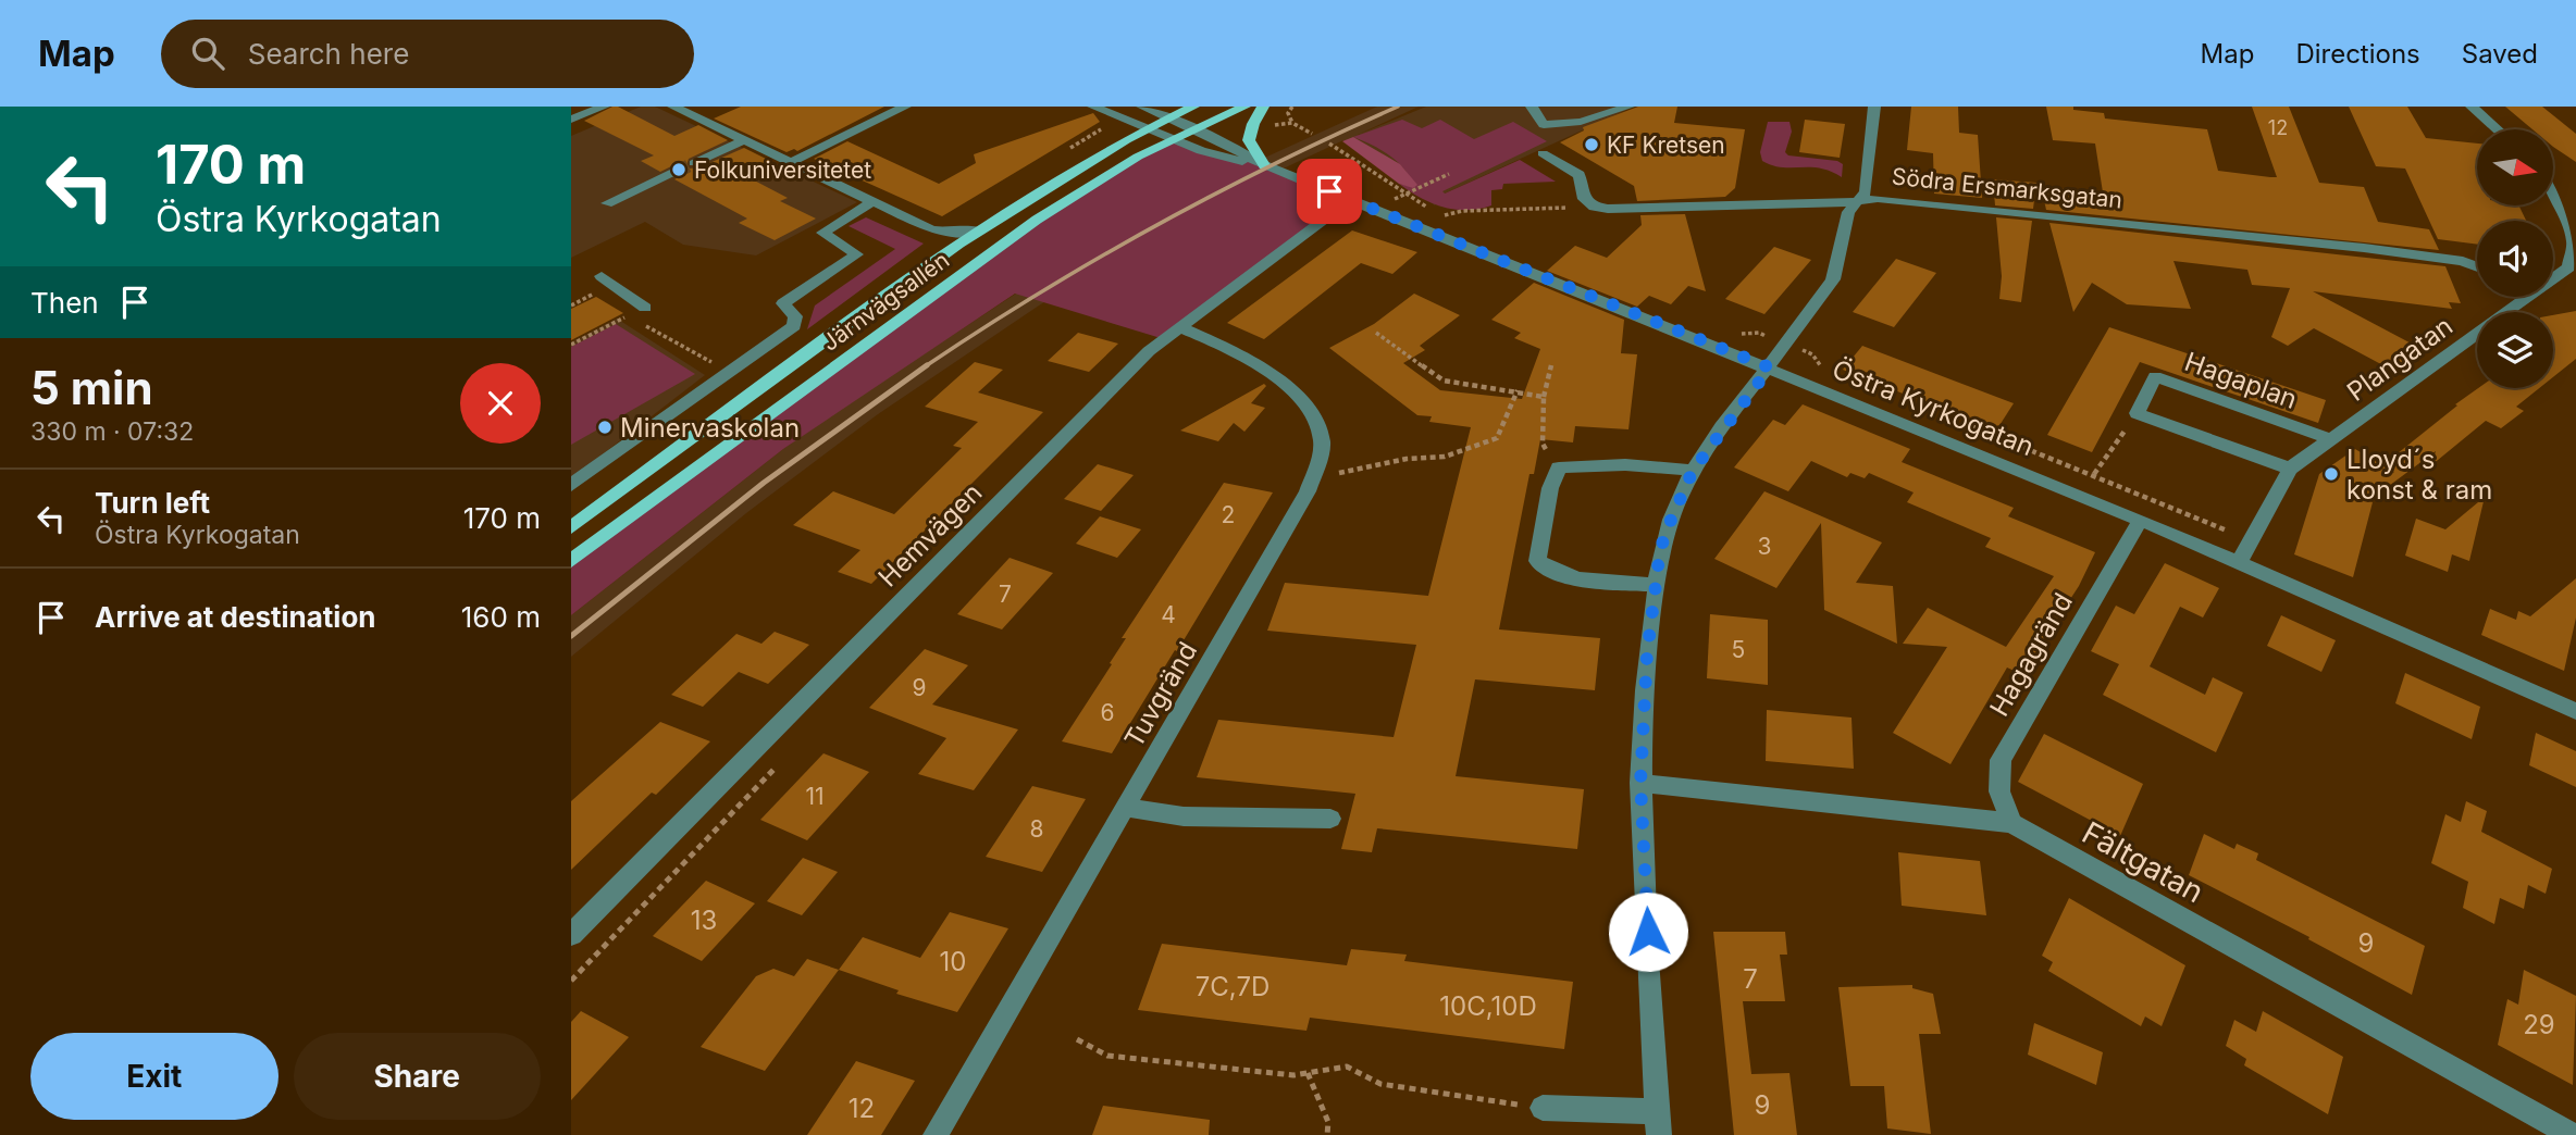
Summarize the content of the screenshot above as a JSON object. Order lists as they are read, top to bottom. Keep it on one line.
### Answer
{"streets":{"main road":["Järnvägsallén"],"street":["Södra Ersmarksgatan","Plangatan","Hagaplan","Östra Kyrkogatan","Hemvägen","Hagagränd","Tuvgränd","Fältgatan"]},"crossings":[["Järnvägsallén","Östra Kyrkogatan"],["Plangatan","Hagaplan"],["Plangatan","Östra Kyrkogatan"],["Östra Kyrkogatan","Hemvägen"],["Östra Kyrkogatan","Hagagränd"],["Hemvägen","Tuvgränd"],["Hagagränd","Fältgatan"]],"places":["KF Kretsen","Folkuniversitetet","Minervaskolan","Lloyd´s konst & ram"],"house_numbers":["12","2","3","7","4","5","9","6","11","8","13","9","10","7","7C,7D","10C,10D","29","9","12"],"north":"right","page":{"header":"Map","search":"Search here","nav":["Map","Directions","Saved"],"turn":["170 m","Östra Kyrkogatan"],"then":"Then","heading":["5 min","330 m · 07:32"],"list":[{"name":"Turn left","note":"Östra Kyrkogatan","value":"170 m"},{"name":"Arrive at destination","value":"160 m"}],"buttons":["Exit","Share"]}}
